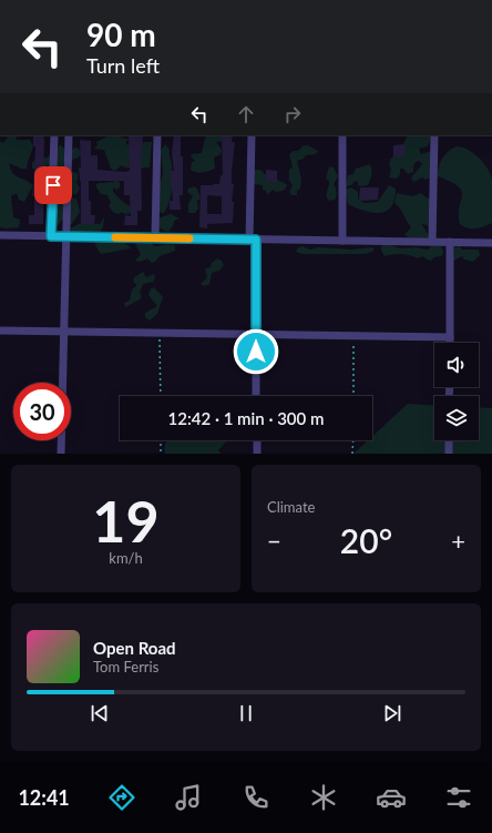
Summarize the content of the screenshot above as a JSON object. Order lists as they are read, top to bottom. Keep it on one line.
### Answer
{"page":{"turn":["90 m","Turn left"],"limit":"30","trip":"12:42 · 1 min · 300 m","tile":[["19","km/h"],"Climate"],"heat":["−","20°","+"],"song":["Open Road","Tom Ferris"],"tabs":"12:41"}}
